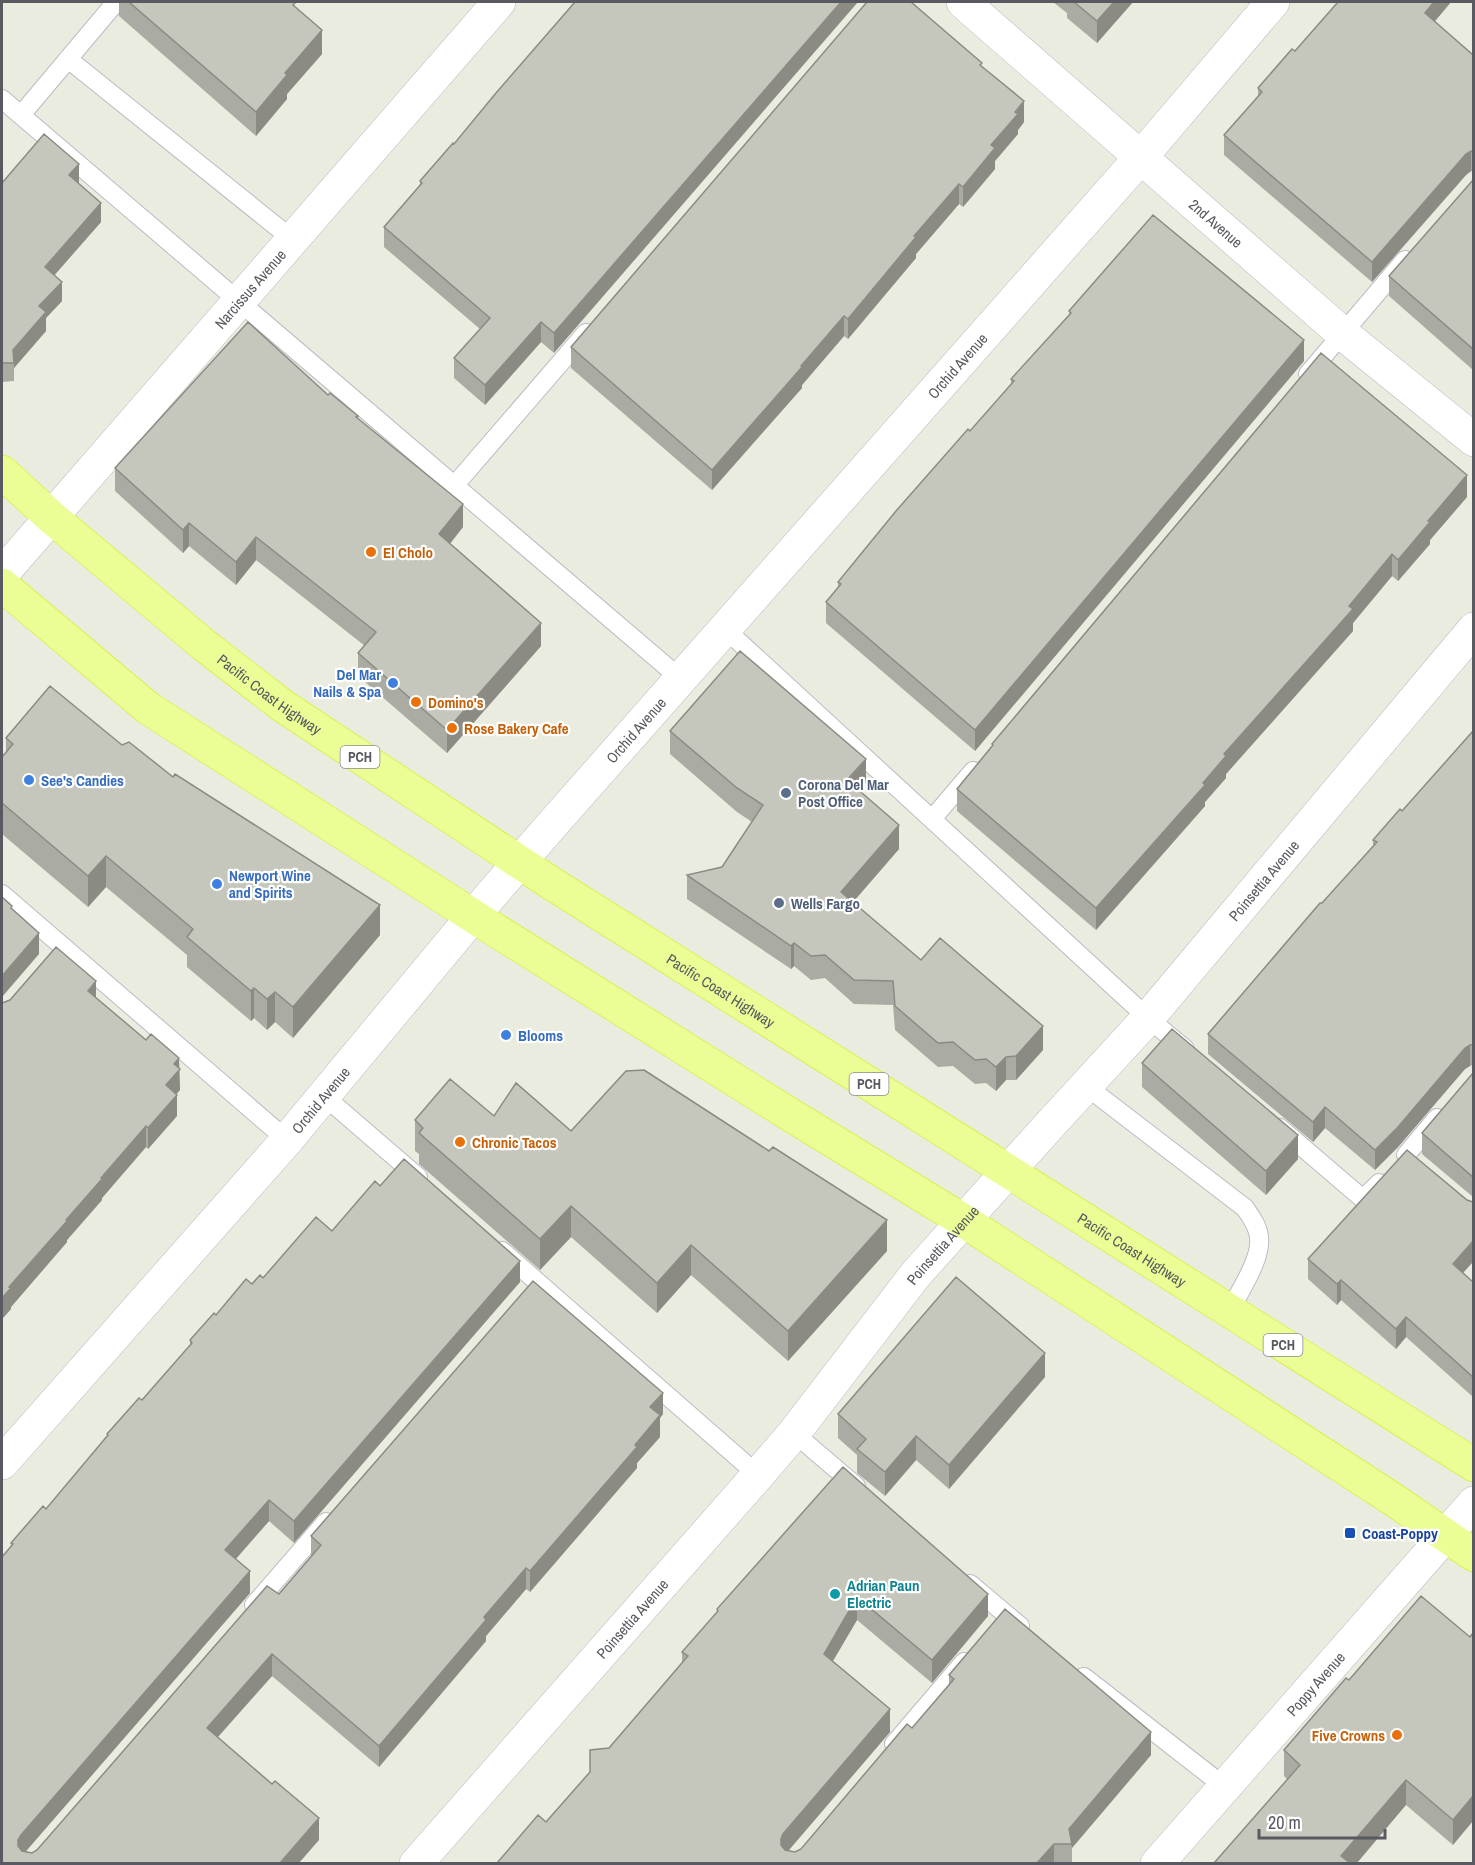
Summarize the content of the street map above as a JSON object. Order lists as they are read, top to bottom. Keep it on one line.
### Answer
{"streets":{"highway":["Pacific Coast Highway","PCH"],"street":["2nd Avenue","Narcissus Avenue","Orchid Avenue","Poinsettia Avenue","Poppy Avenue"]},"crossings":[["2nd Avenue","Orchid Avenue"],["Narcissus Avenue","Pacific Coast Highway"],["Orchid Avenue","Pacific Coast Highway"],["Pacific Coast Highway","Poinsettia Avenue"]],"places":{"other":["El Cholo","Del Mar Nails & Spa","Domino's","Rose Bakery Cafe","See's Candies","Corona Del Mar Post Office","Newport Wine and Spirits","Wells Fargo","Blooms","Chronic Tacos","Adrian Paun Electric","Five Crowns"],"transit":["Coast-Poppy"]},"scale_bar":"20 m"}
